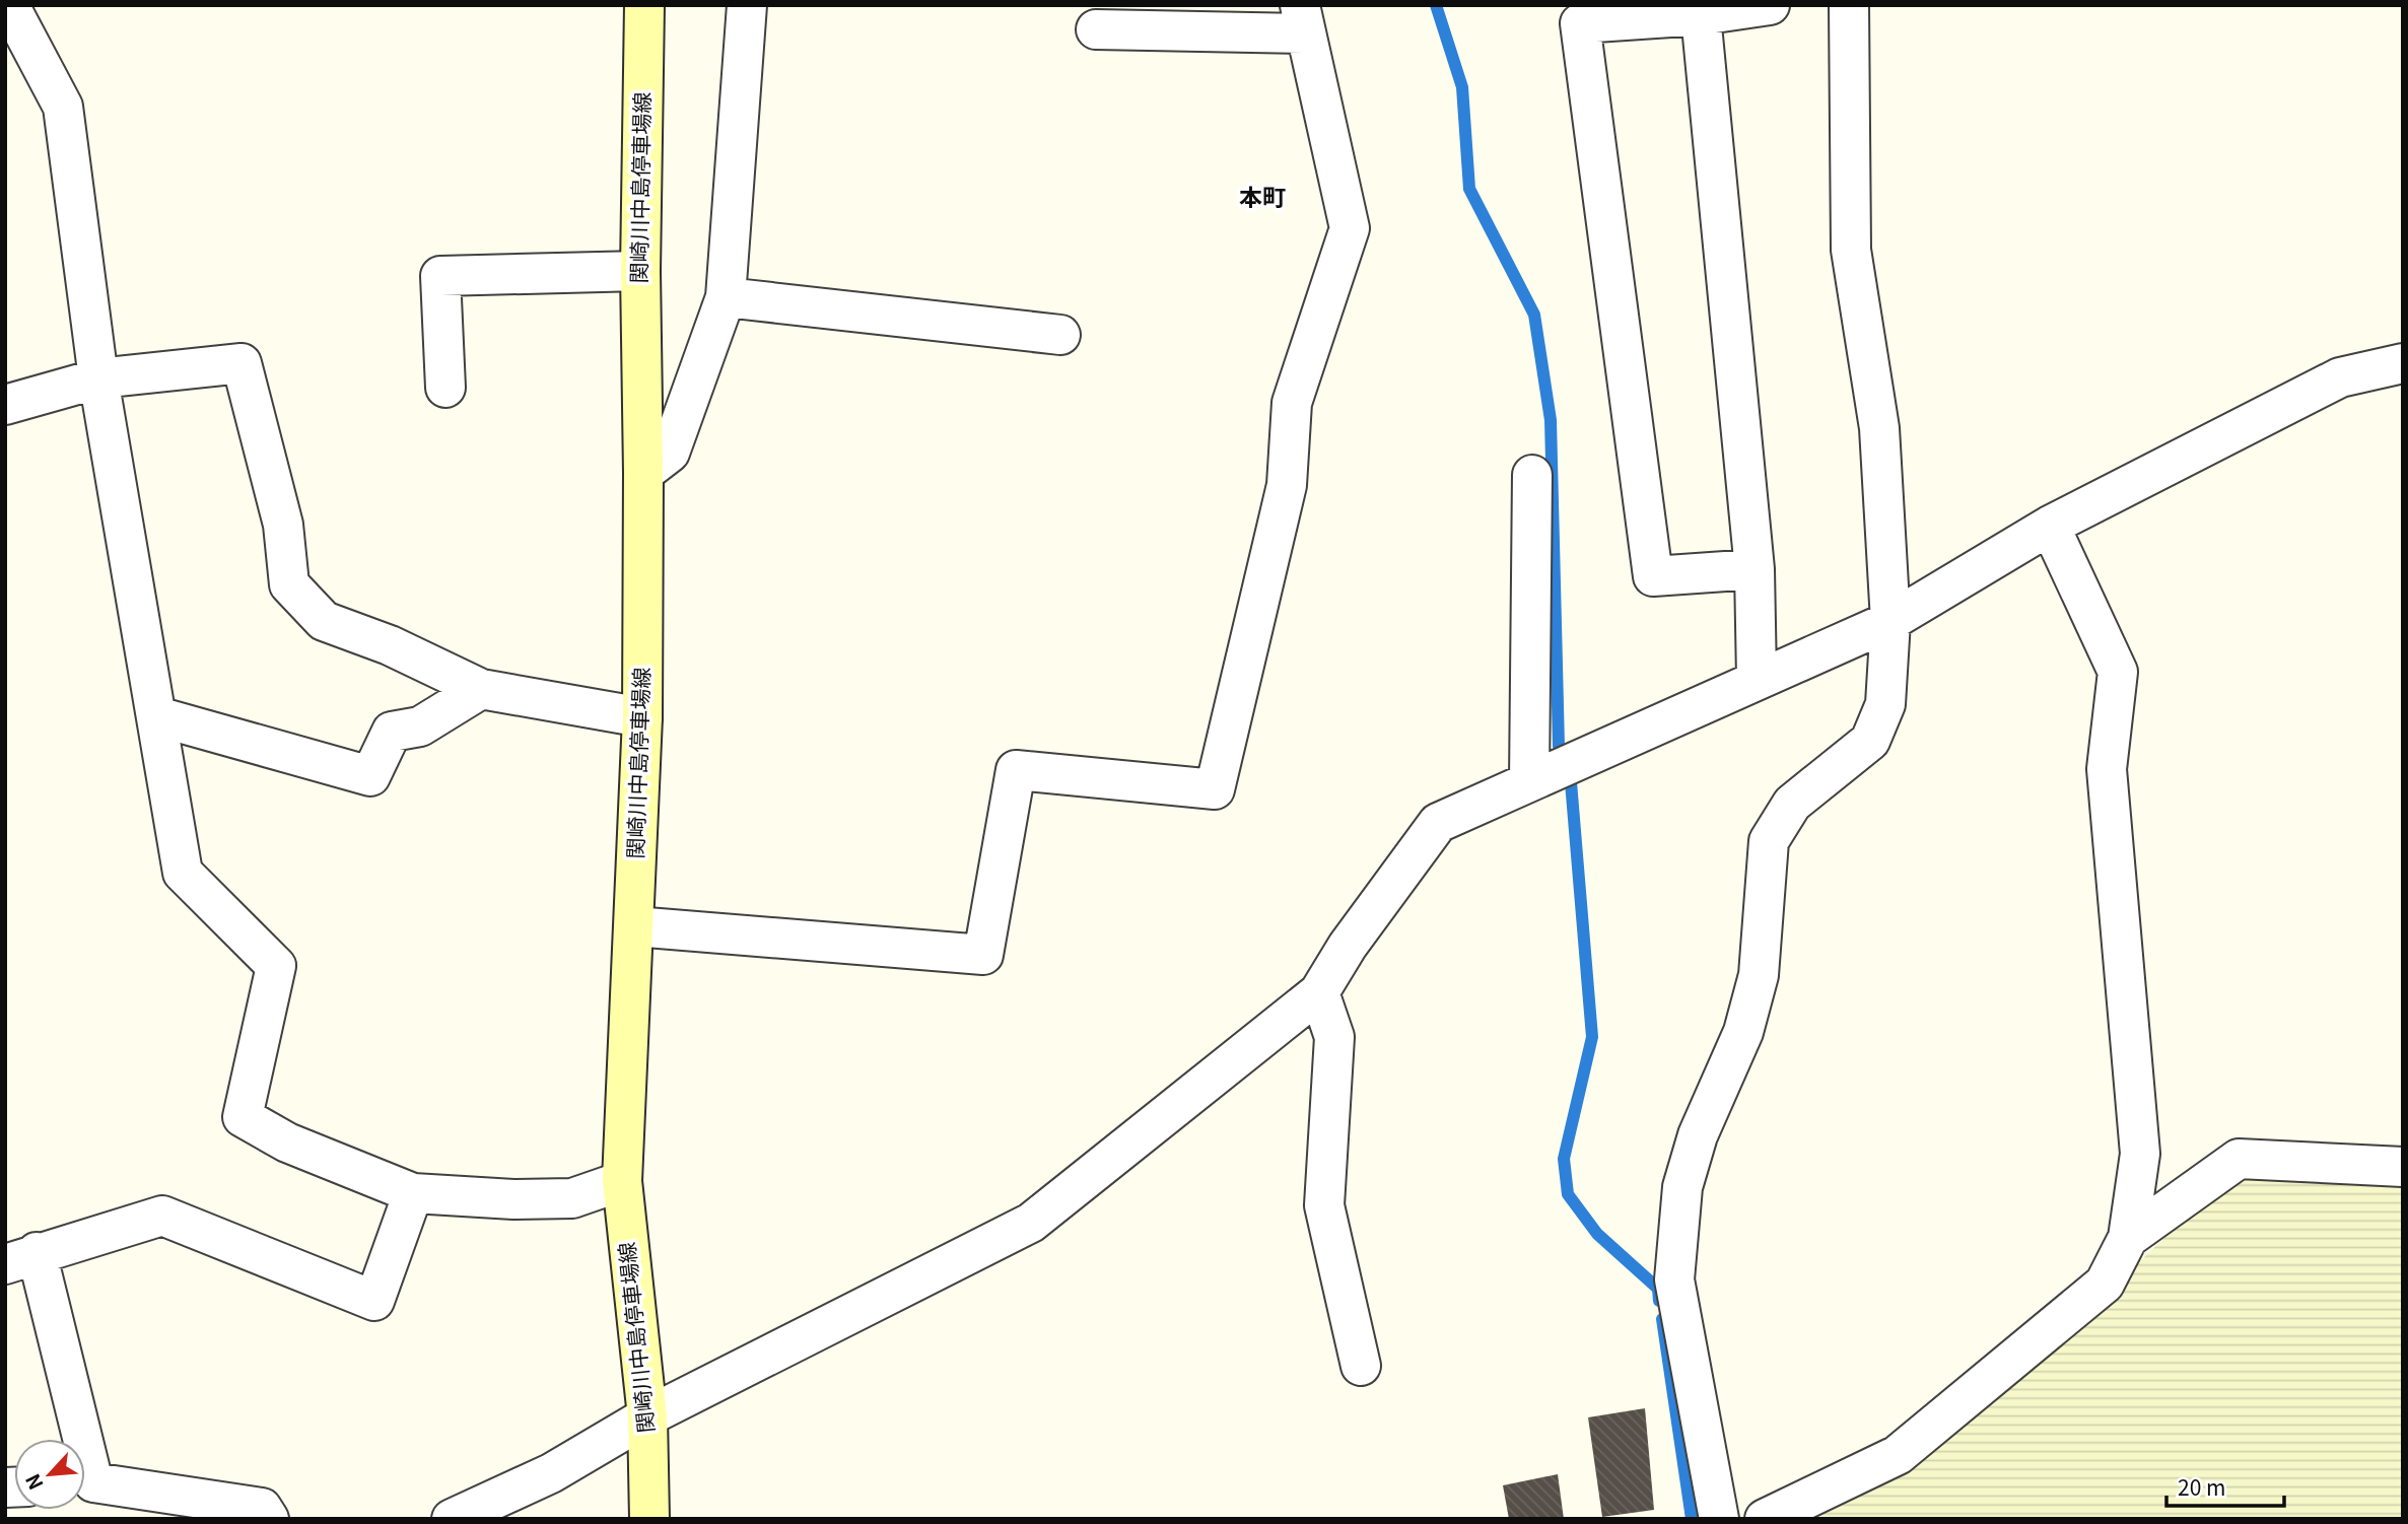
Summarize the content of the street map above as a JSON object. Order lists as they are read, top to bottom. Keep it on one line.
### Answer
{"streets":{"main road":["関崎川中島停車場線"]},"districts":["本町"],"scale_bar":"20 m","north":"bottom left"}
